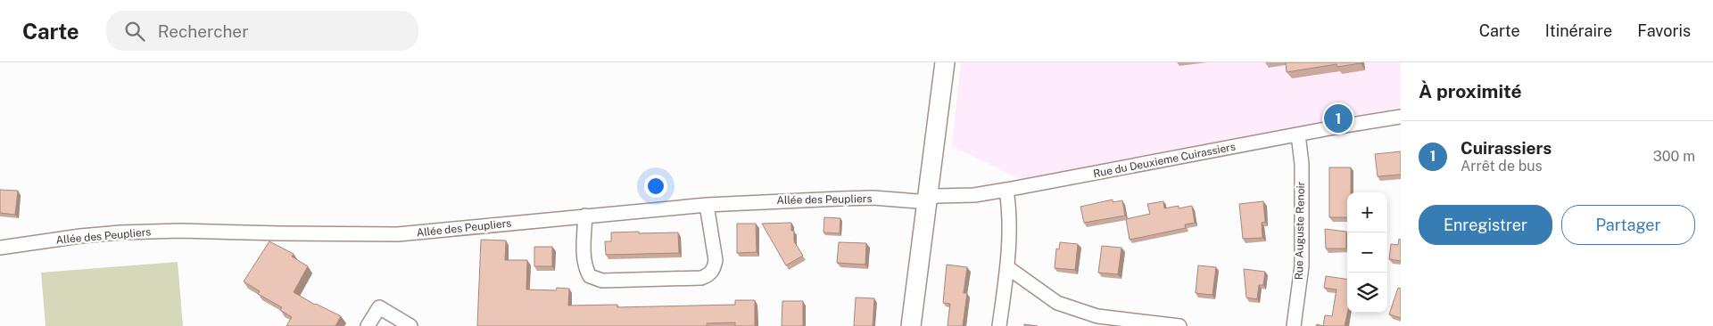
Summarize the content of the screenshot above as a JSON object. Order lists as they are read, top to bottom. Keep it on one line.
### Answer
{"streets":{"street":["Rue du Deuxieme Cuirassiers","Allée des Peupliers","Rue Auguste Renoir"]},"crossings":[["Rue du Deuxieme Cuirassiers","Allée des Peupliers"],["Rue du Deuxieme Cuirassiers","Rue Auguste Renoir"]],"page":{"header":"Carte","search":"Rechercher","nav":["Carte","Itinéraire","Favoris"],"heading":"À proximité","pins":"1","list":[{"mark":"1","name":"Cuirassiers","note":"Arrêt de bus","value":"300 m"}],"buttons":["Enregistrer","Partager"],"map_buttons":["+","−"]}}
